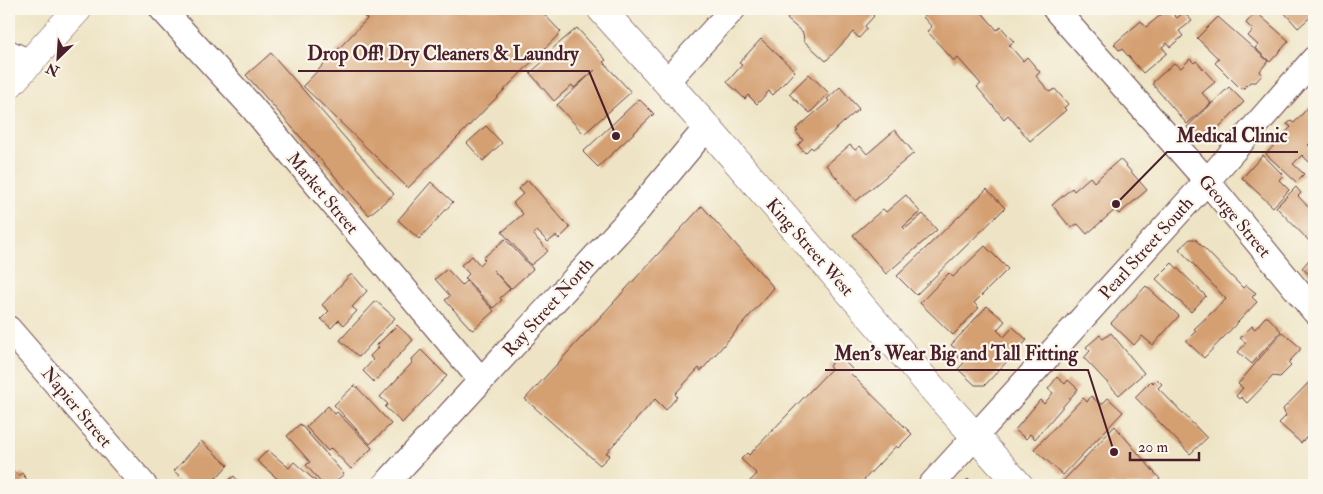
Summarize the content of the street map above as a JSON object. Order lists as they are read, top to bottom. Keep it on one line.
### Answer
{"streets":{"main road":["King Street West"],"street":["Market Street","George Street","Pearl Street South","Ray Street North","Napier Street"]},"crossings":[["Market Street","Ray Street North"],["George Street","Pearl Street South"],["King Street West","Pearl Street South"],["King Street West","Ray Street North"]],"places":["Drop Off! Dry Cleaners & Laundry","Medical Clinic","Men's Wear Big and Tall Fitting"],"scale_bar":"20 m","north":"bottom left"}
